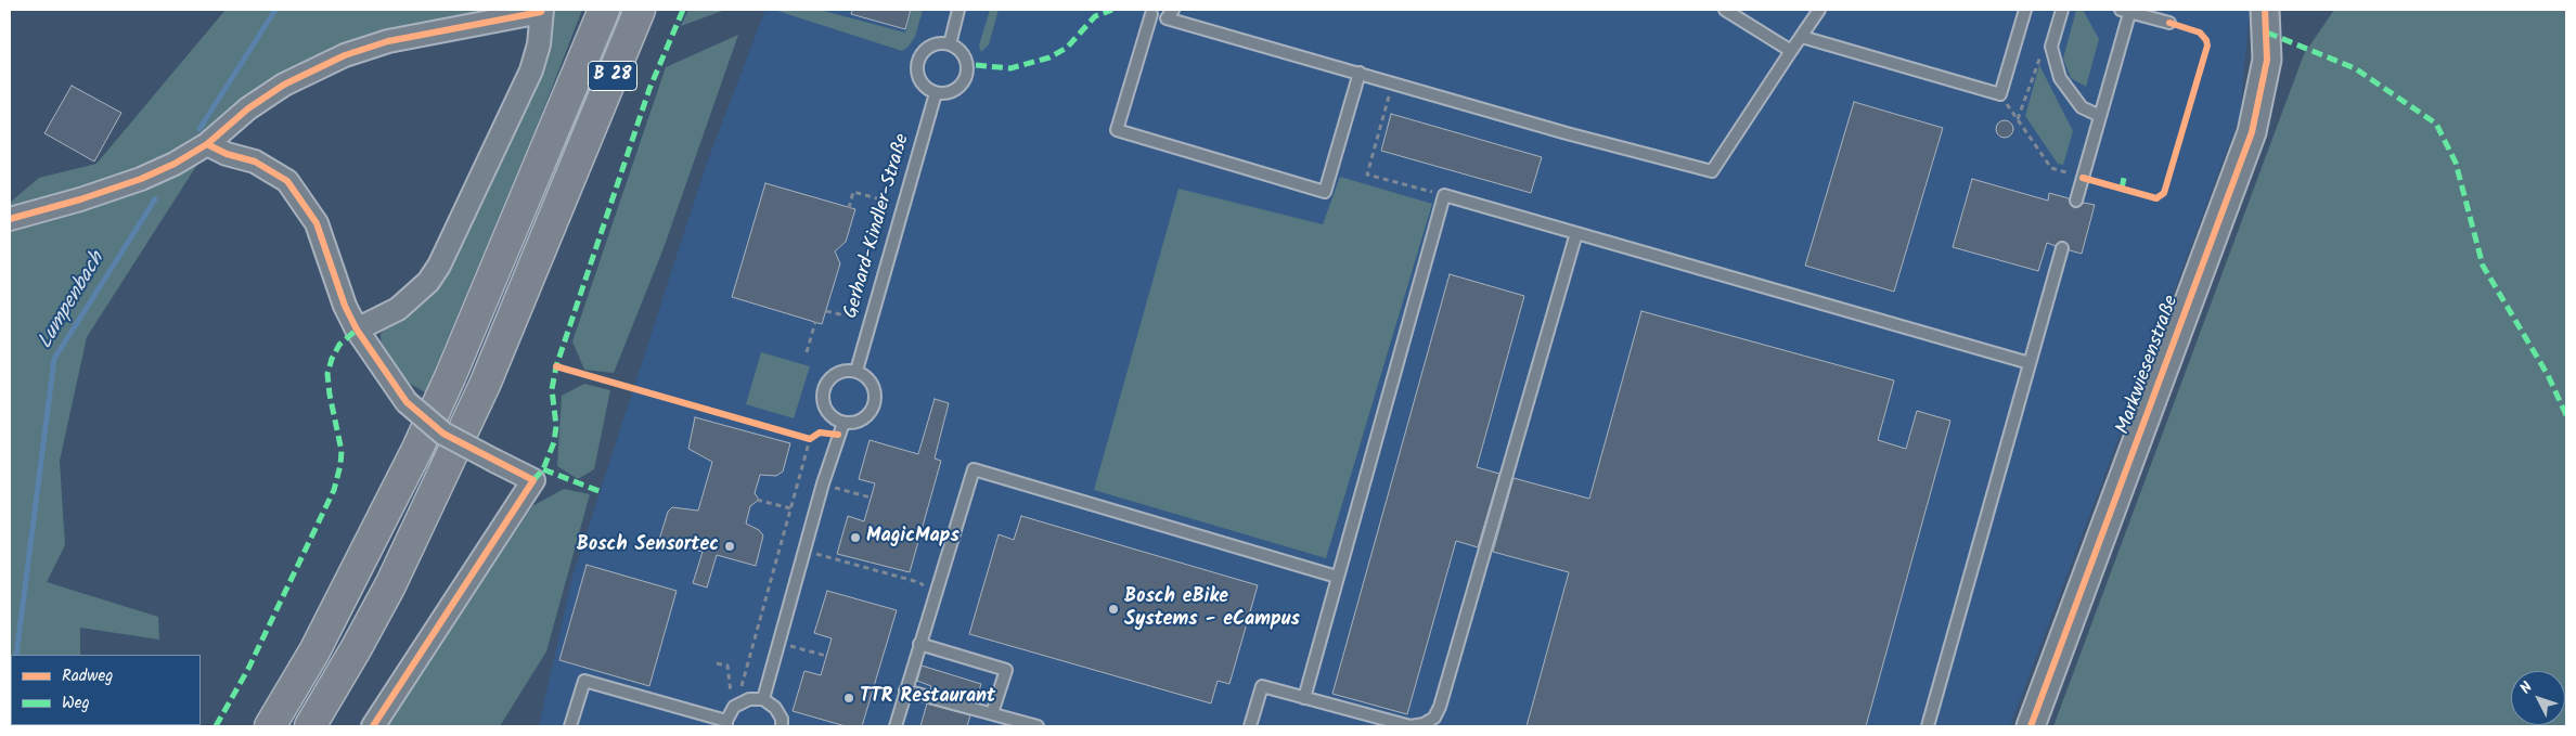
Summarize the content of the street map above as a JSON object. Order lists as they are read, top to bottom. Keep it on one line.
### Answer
{"streets":{"highway":["B 28"],"street":["Markwiesenstraße"],"lane":["Gerhard-Kindler-Straße"]},"water":["Lumpenbach"],"places":["MagicMaps","Bosch Sensortec","Bosch eBike Systems - eCampus","TTR Restaurant"],"legend":["Radweg","Weg"],"north":"top left"}
